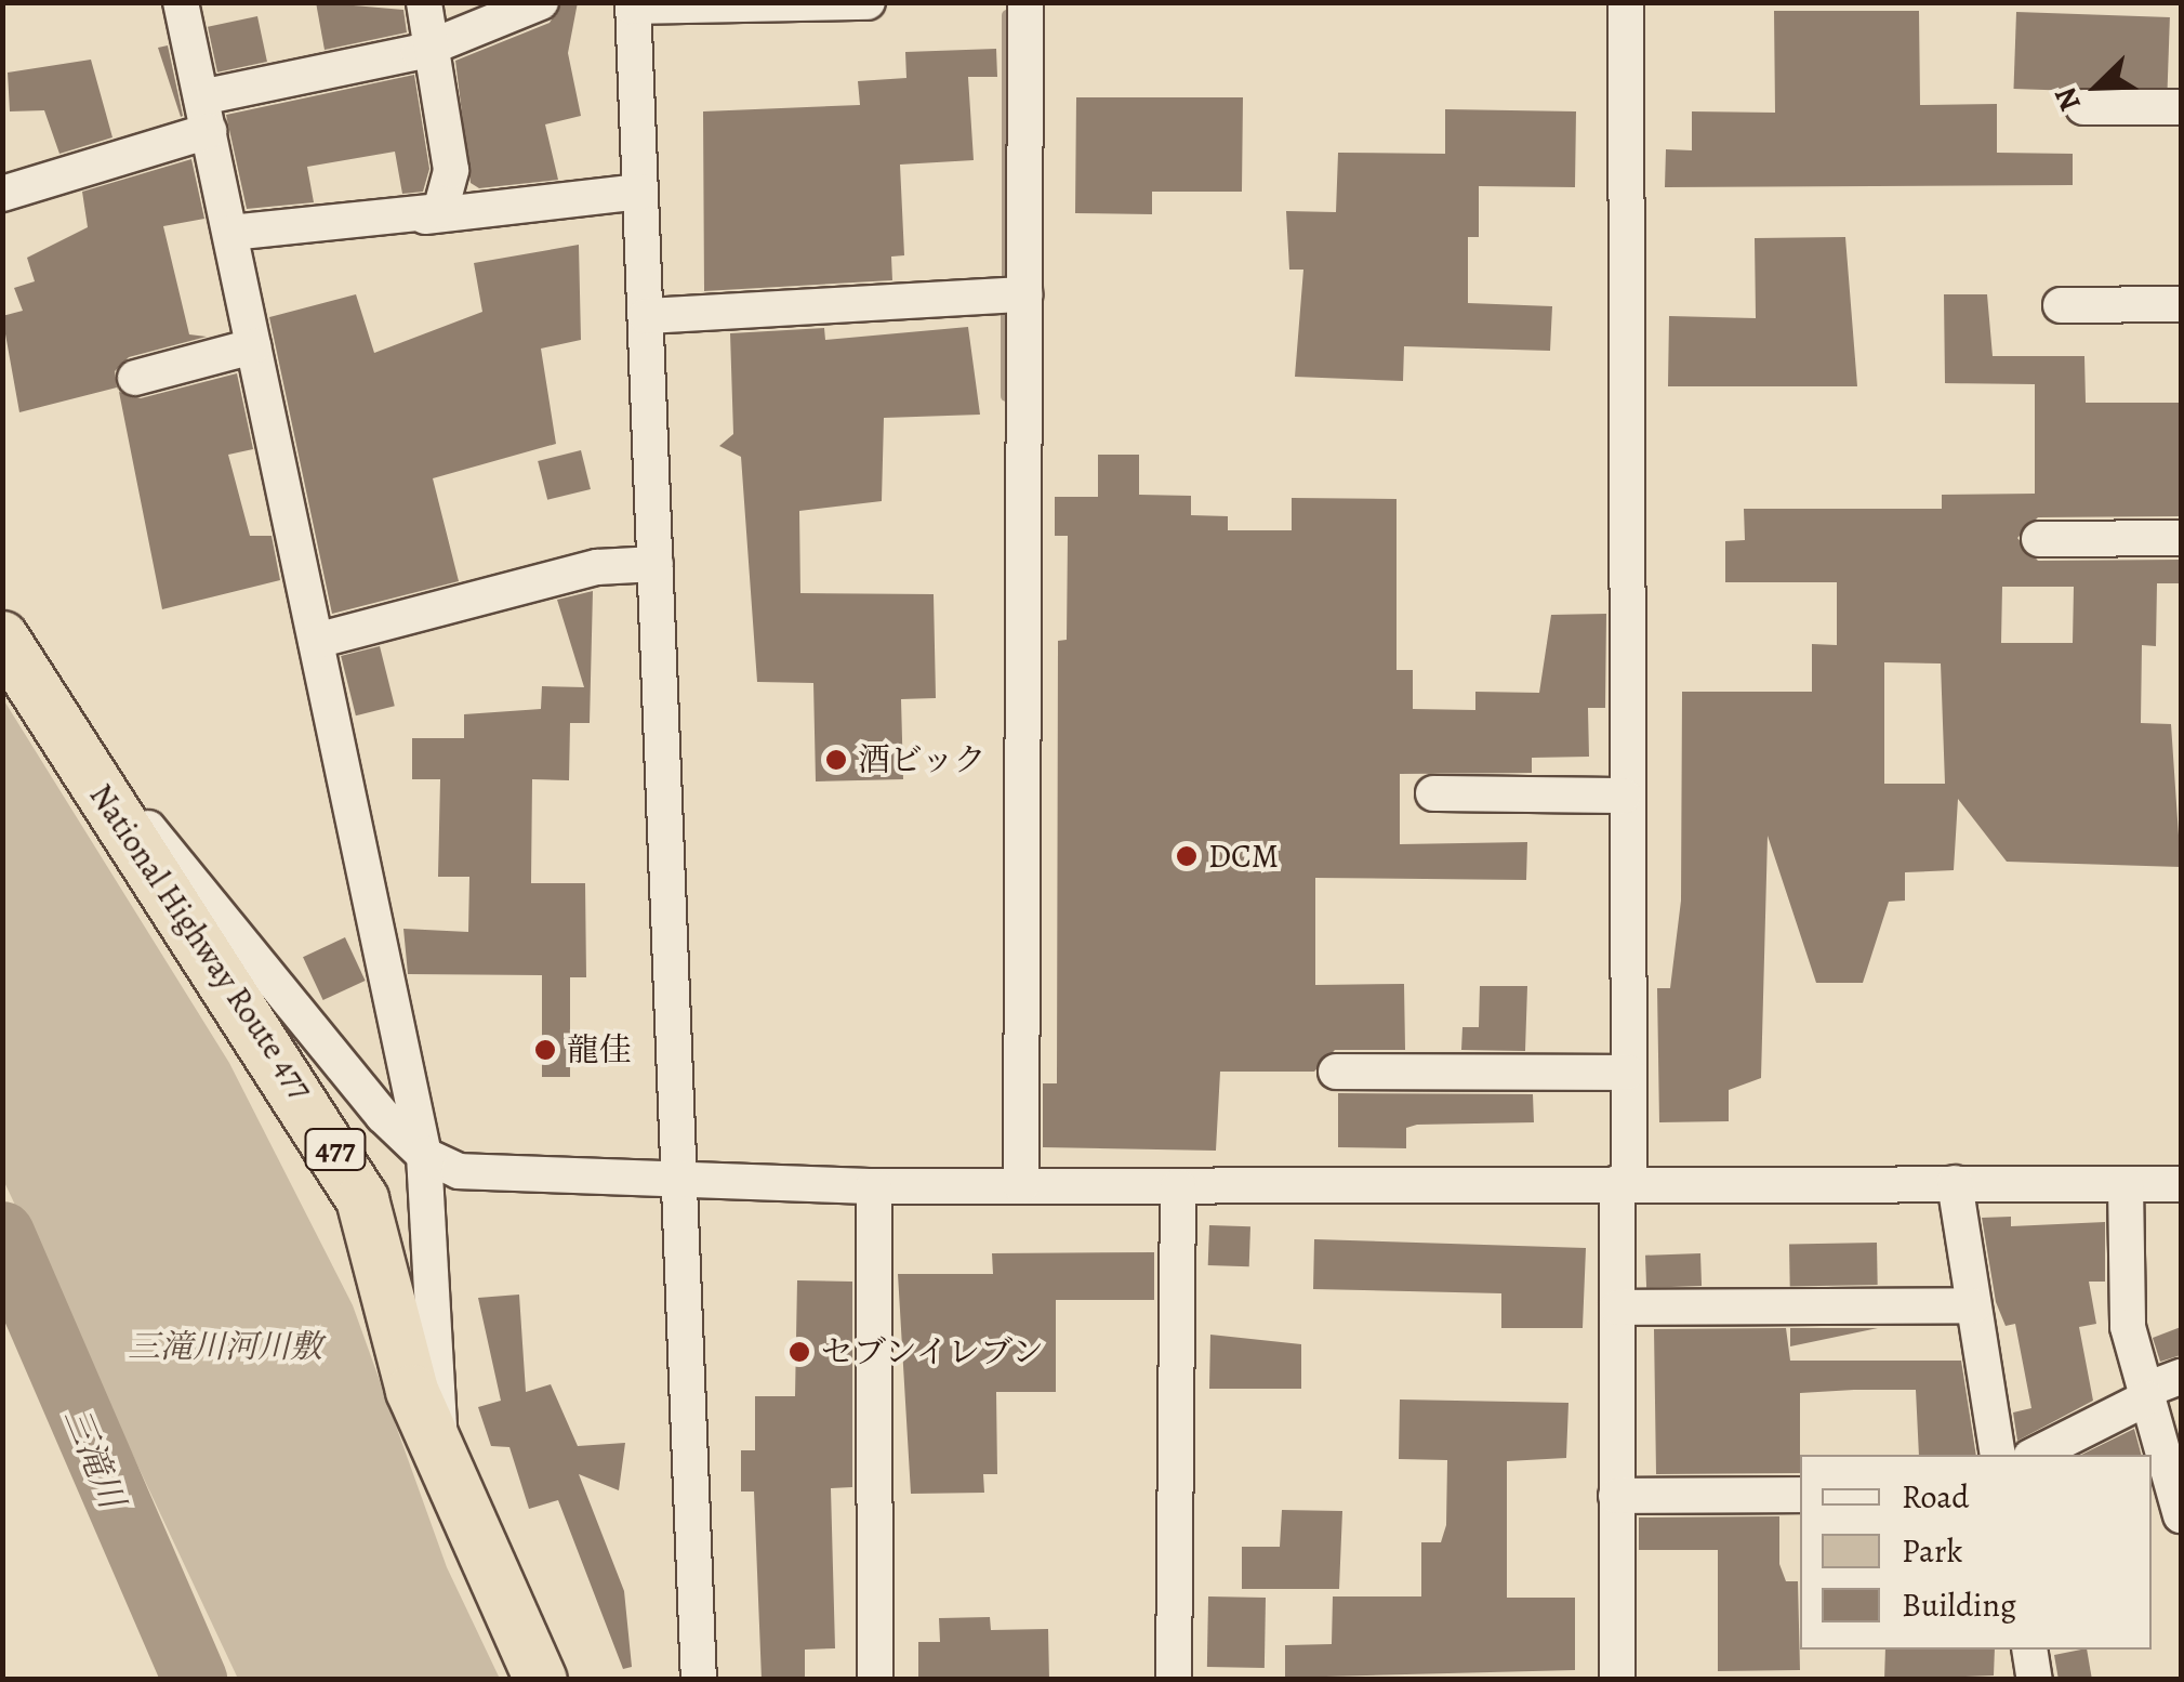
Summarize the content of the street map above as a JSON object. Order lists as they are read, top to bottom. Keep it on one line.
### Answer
{"streets":{"highway":["National Highway Route 477","477"]},"water":["三滝川"],"parks":["三滝川河川敷"],"places":["酒ビック","DCM","龍佳","セブンイレブン"],"legend":["Road","Park","Building"],"north":"bottom left"}
